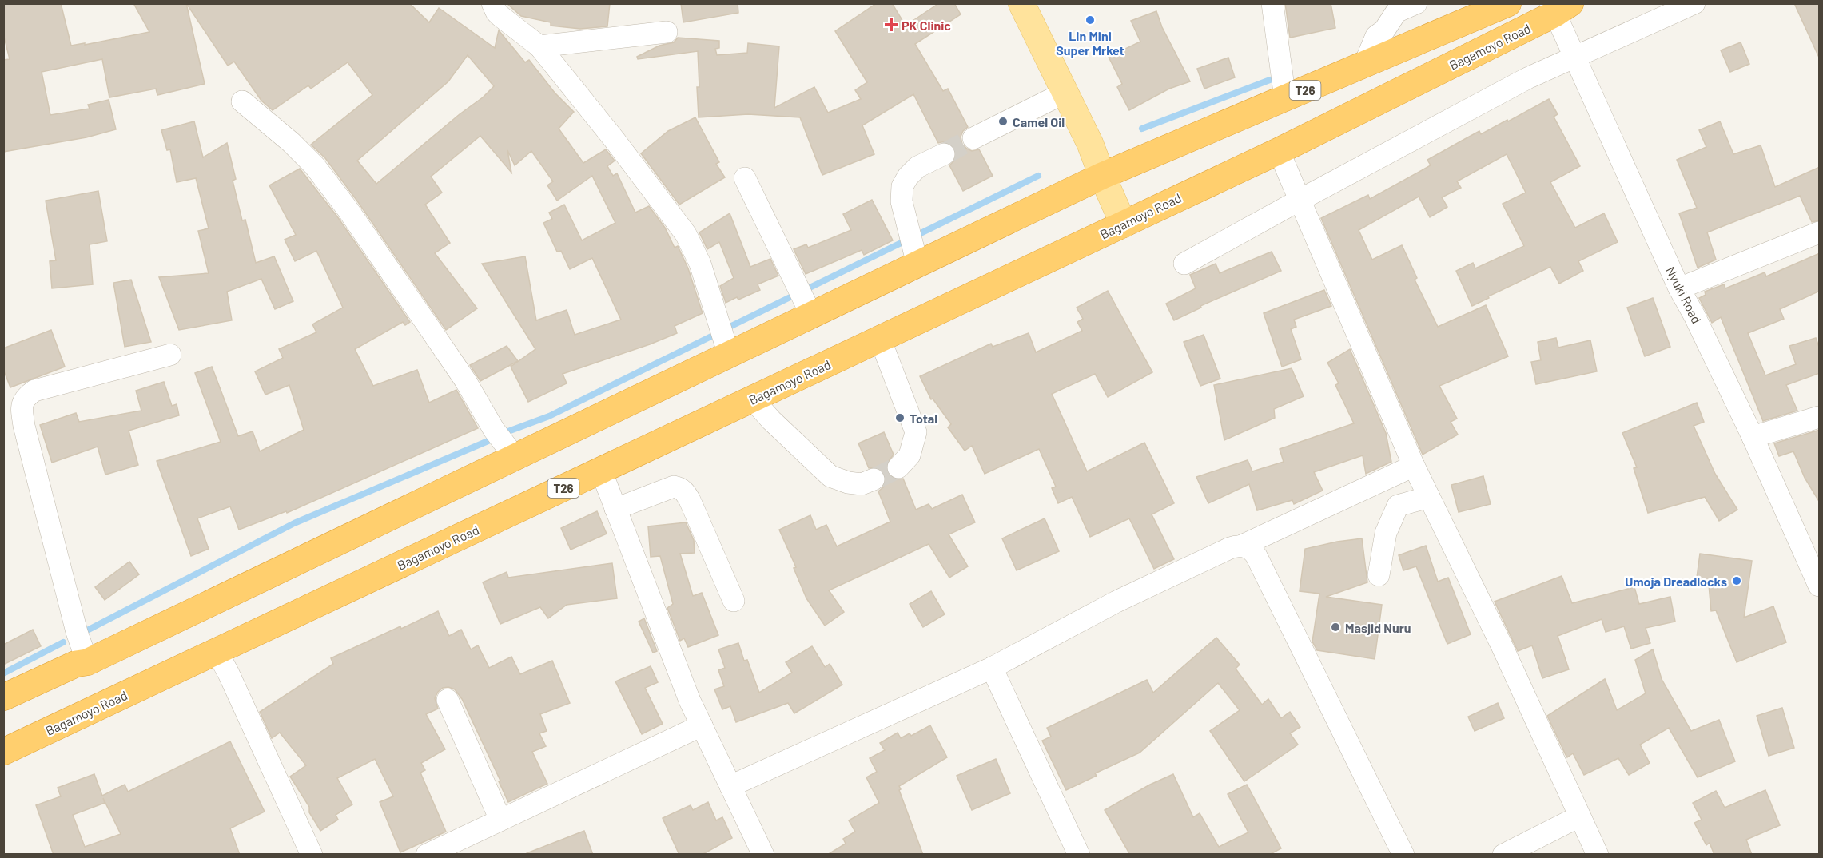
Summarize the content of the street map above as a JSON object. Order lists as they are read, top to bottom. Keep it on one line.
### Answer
{"streets":{"highway":["Bagamoyo Road","T26"],"street":["Nyuki Road"]},"crossings":[["Bagamoyo Road","Nyuki Road"]],"places":{"other":["Lin Mini Super Mrket","Camel Oil","Total","Umoja Dreadlocks","Masjid Nuru"],"health":["PK Clinic"]}}
